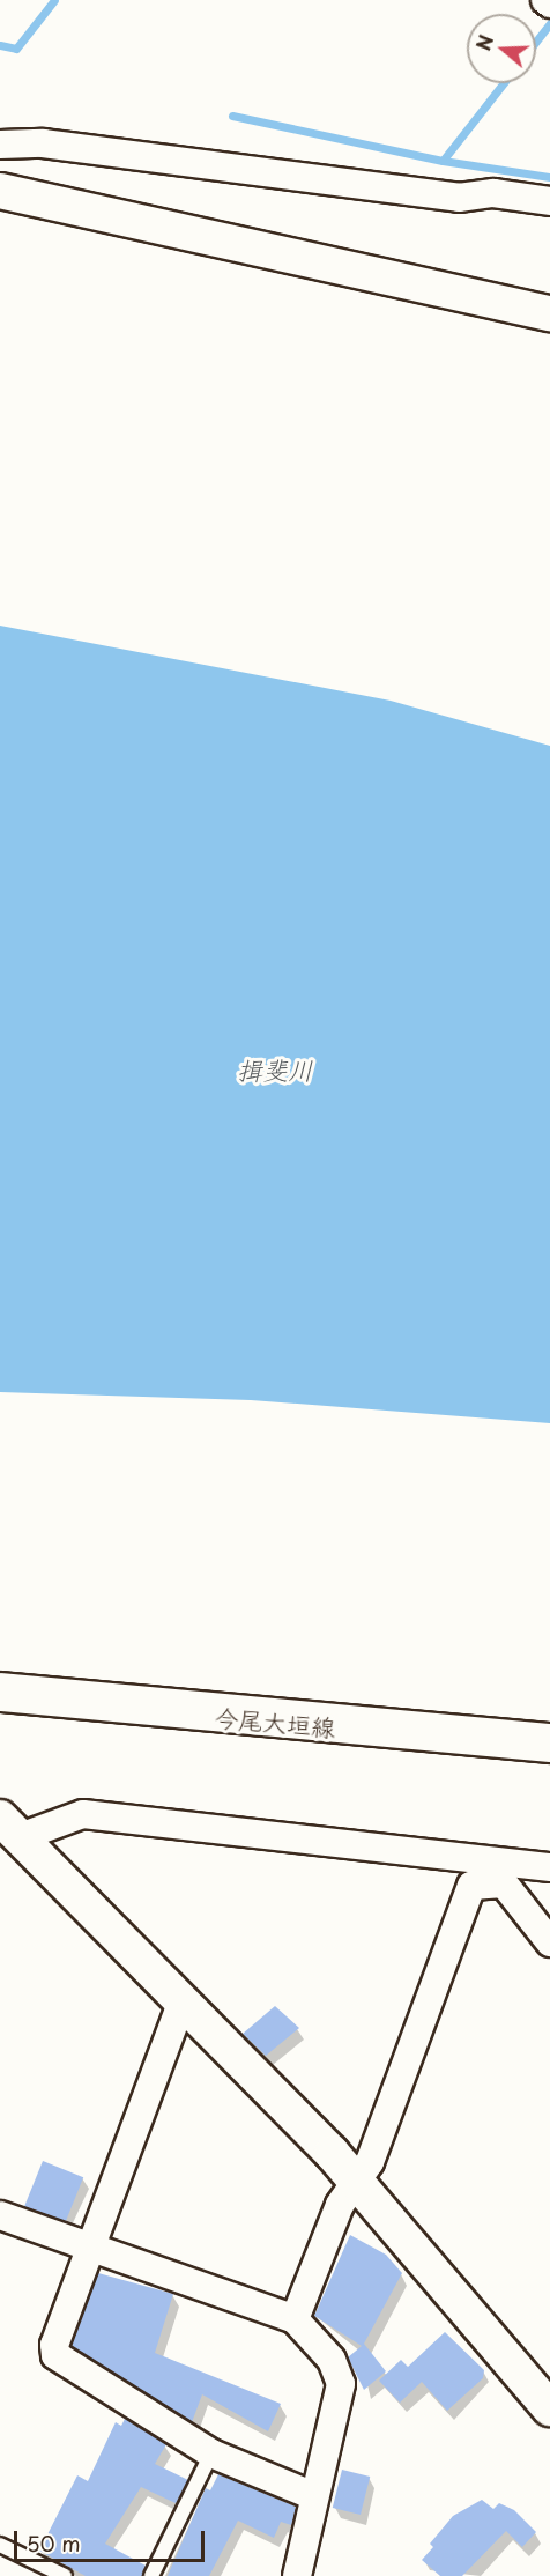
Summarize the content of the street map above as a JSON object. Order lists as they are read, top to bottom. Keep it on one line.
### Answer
{"streets":{"main road":["今尾大垣線"]},"water":["揖斐川"],"scale_bar":"50 m","north":"left"}
